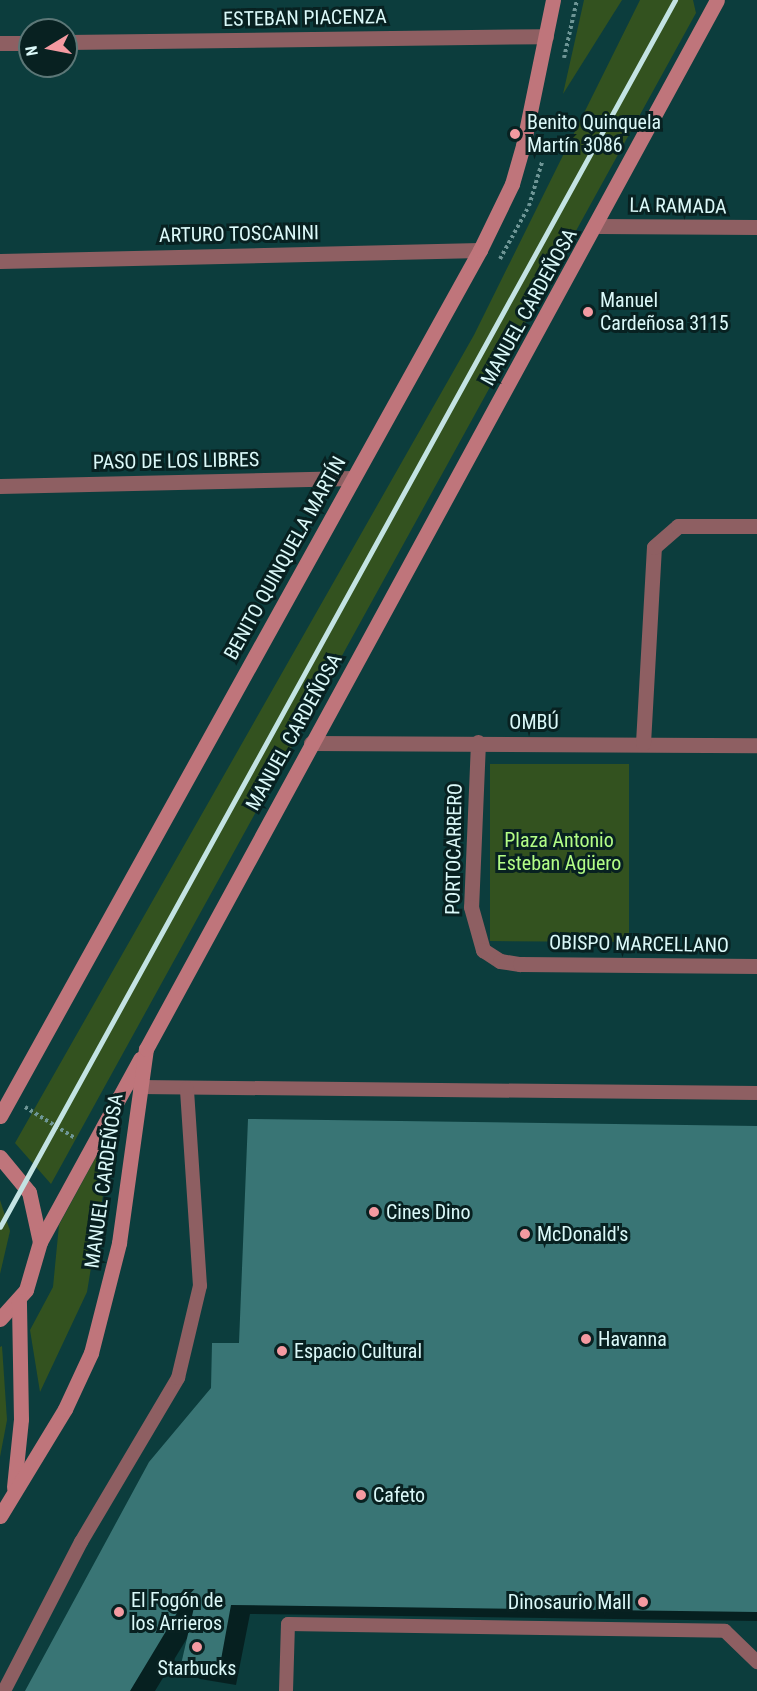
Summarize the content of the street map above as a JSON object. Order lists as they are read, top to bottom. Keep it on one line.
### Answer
{"streets":{"main road":["MANUEL CARDEÑOSA","BENITO QUINQUELA MARTÍN"],"street":["ESTEBAN PIACENZA","LA RAMADA","ARTURO TOSCANINI","PASO DE LOS LIBRES","OMBÚ","PORTOCARRERO","OBISPO MARCELLANO"]},"crossings":[["ESTEBAN PIACENZA","BENITO QUINQUELA MARTÍN"],["LA RAMADA","MANUEL CARDEÑOSA"],["ARTURO TOSCANINI","BENITO QUINQUELA MARTÍN"],["MANUEL CARDEÑOSA","OMBÚ"],["PASO DE LOS LIBRES","BENITO QUINQUELA MARTÍN"],["OMBÚ","PORTOCARRERO"],["PORTOCARRERO","OBISPO MARCELLANO"]],"parks":["Plaza Antonio Esteban Agüero"],"places":["Benito Quinquela Martín 3086","Manuel Cardeñosa 3115","Cines Dino","McDonald's","Havanna","Espacio Cultural","Cafeto","Dinosaurio Mall","El Fogón de los Arrieros","Starbucks"],"north":"left"}
